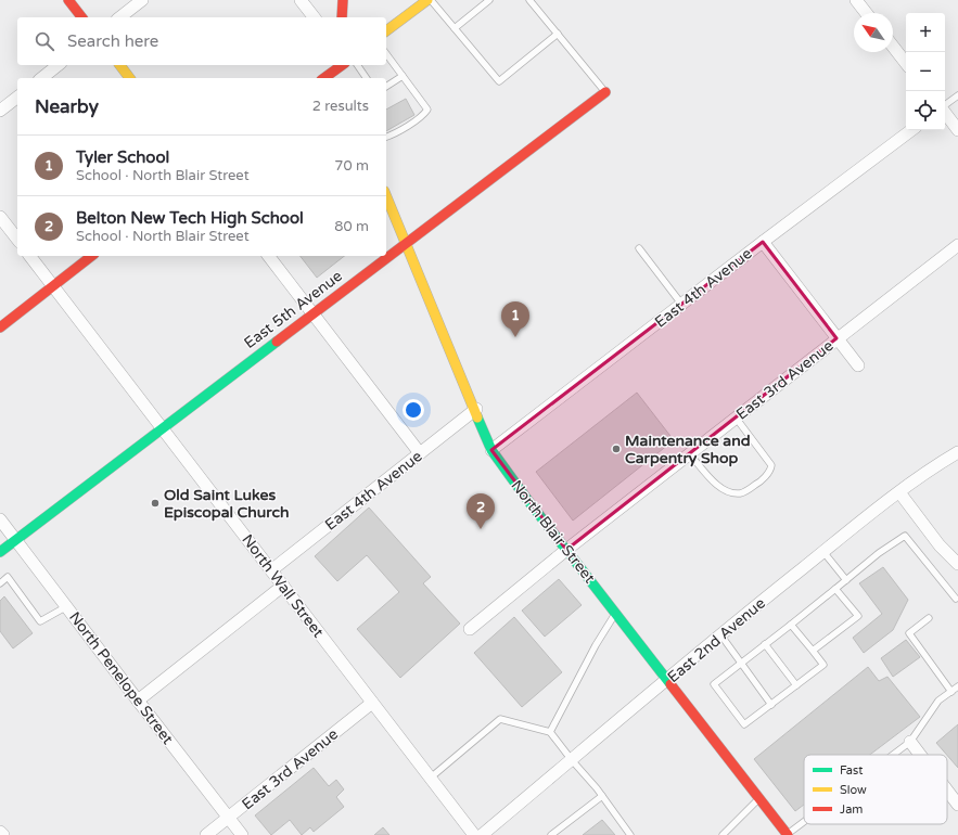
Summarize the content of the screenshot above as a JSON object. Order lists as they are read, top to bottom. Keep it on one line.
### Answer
{"streets":{"street":["East 4th Avenue","East 5th Avenue","East 3rd Avenue","North Blair Street","North Wall Street","East 2nd Avenue","North Penelope Street"]},"crossings":[["East 4th Avenue","North Blair Street"],["East 4th Avenue","North Wall Street"],["East 5th Avenue","North Blair Street"],["East 5th Avenue","North Wall Street"],["East 5th Avenue","North Penelope Street"],["East 3rd Avenue","North Blair Street"],["East 3rd Avenue","North Wall Street"],["East 3rd Avenue","North Penelope Street"],["North Blair Street","East 2nd Avenue"]],"places":["Maintenance and Carpentry Shop","Old Saint Lukes Episcopal Church"],"legend":["Fast","Slow","Jam"],"north":"top left","page":{"map_buttons":["+","−"],"search":"Search here","heading":["Nearby","2 results"],"list":[{"mark":"1","name":"Tyler School","note":"School · North Blair Street","value":"70 m"},{"mark":"2","name":"Belton New Tech High School","note":"School · North Blair Street","value":"80 m"}],"pins":["1","2"]}}
